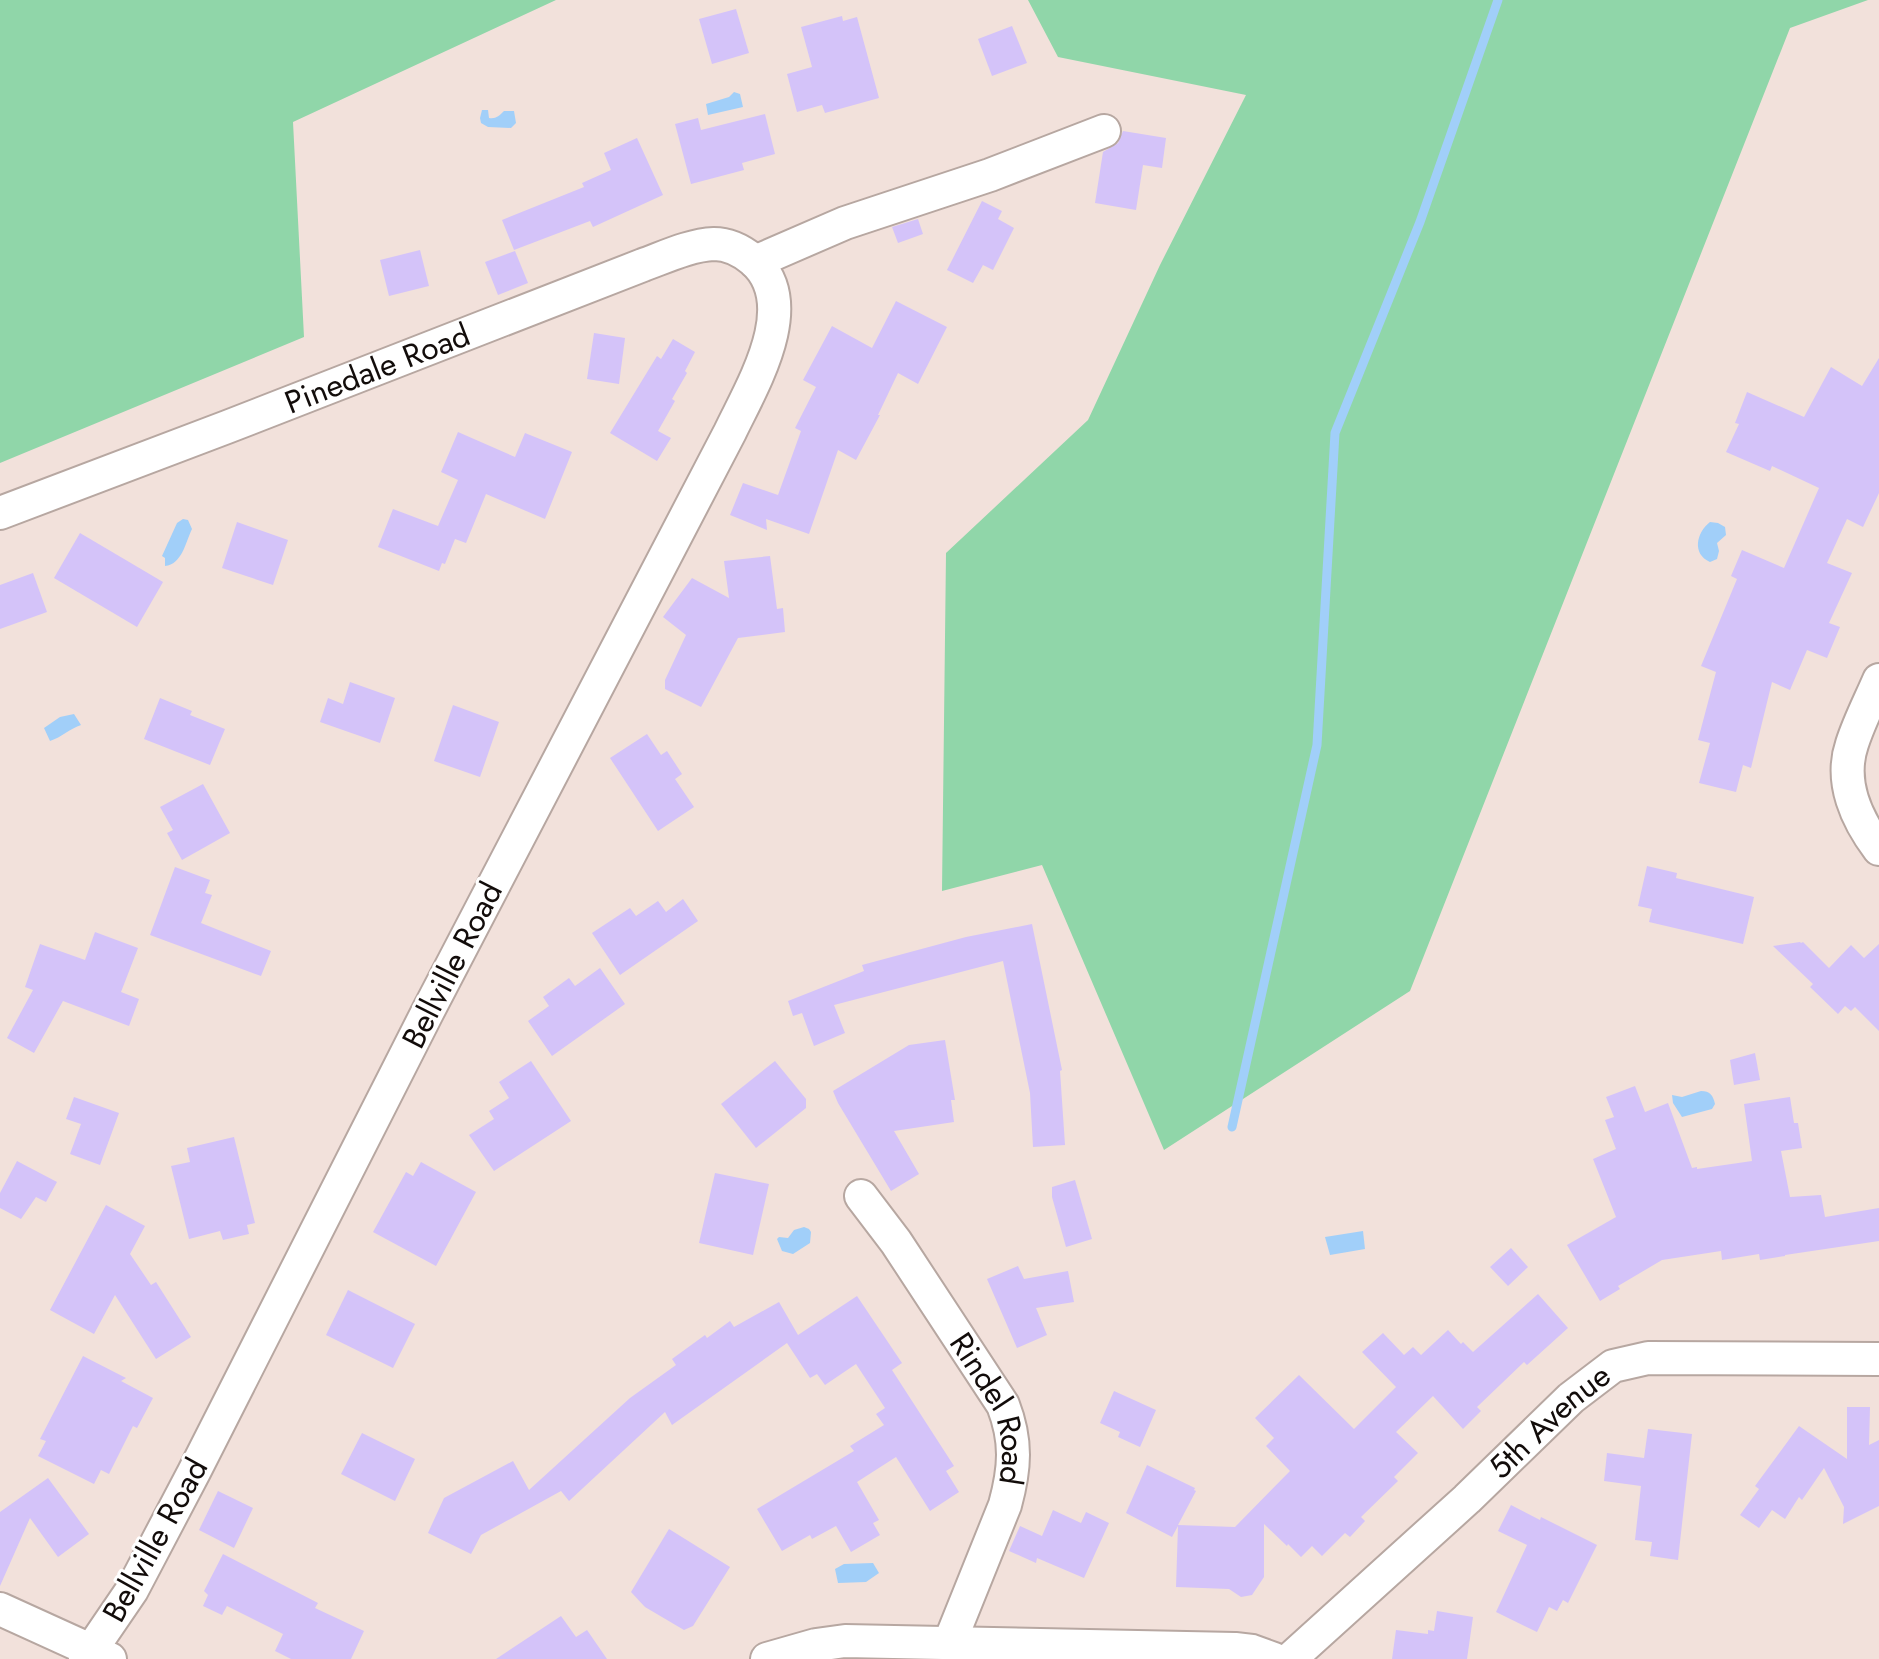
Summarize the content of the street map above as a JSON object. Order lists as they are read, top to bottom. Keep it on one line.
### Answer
{"streets":{"street":["Pinedale Road","Bellville Road","Rindel Road","5th Avenue"]},"crossings":[["Pinedale Road","Bellville Road"]]}
